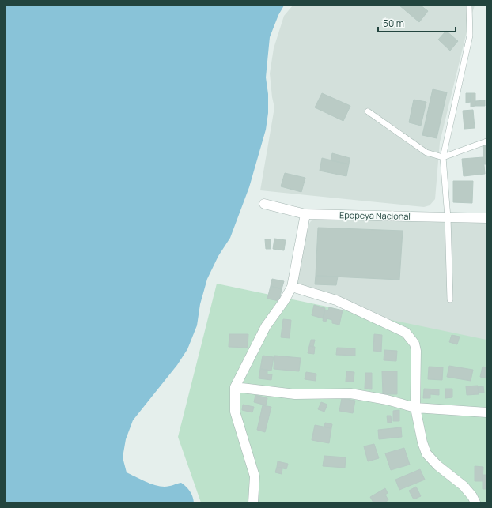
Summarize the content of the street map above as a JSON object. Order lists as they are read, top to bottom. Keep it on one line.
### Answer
{"streets":{"street":["Epopeya Nacional"]},"scale_bar":"50 m"}
